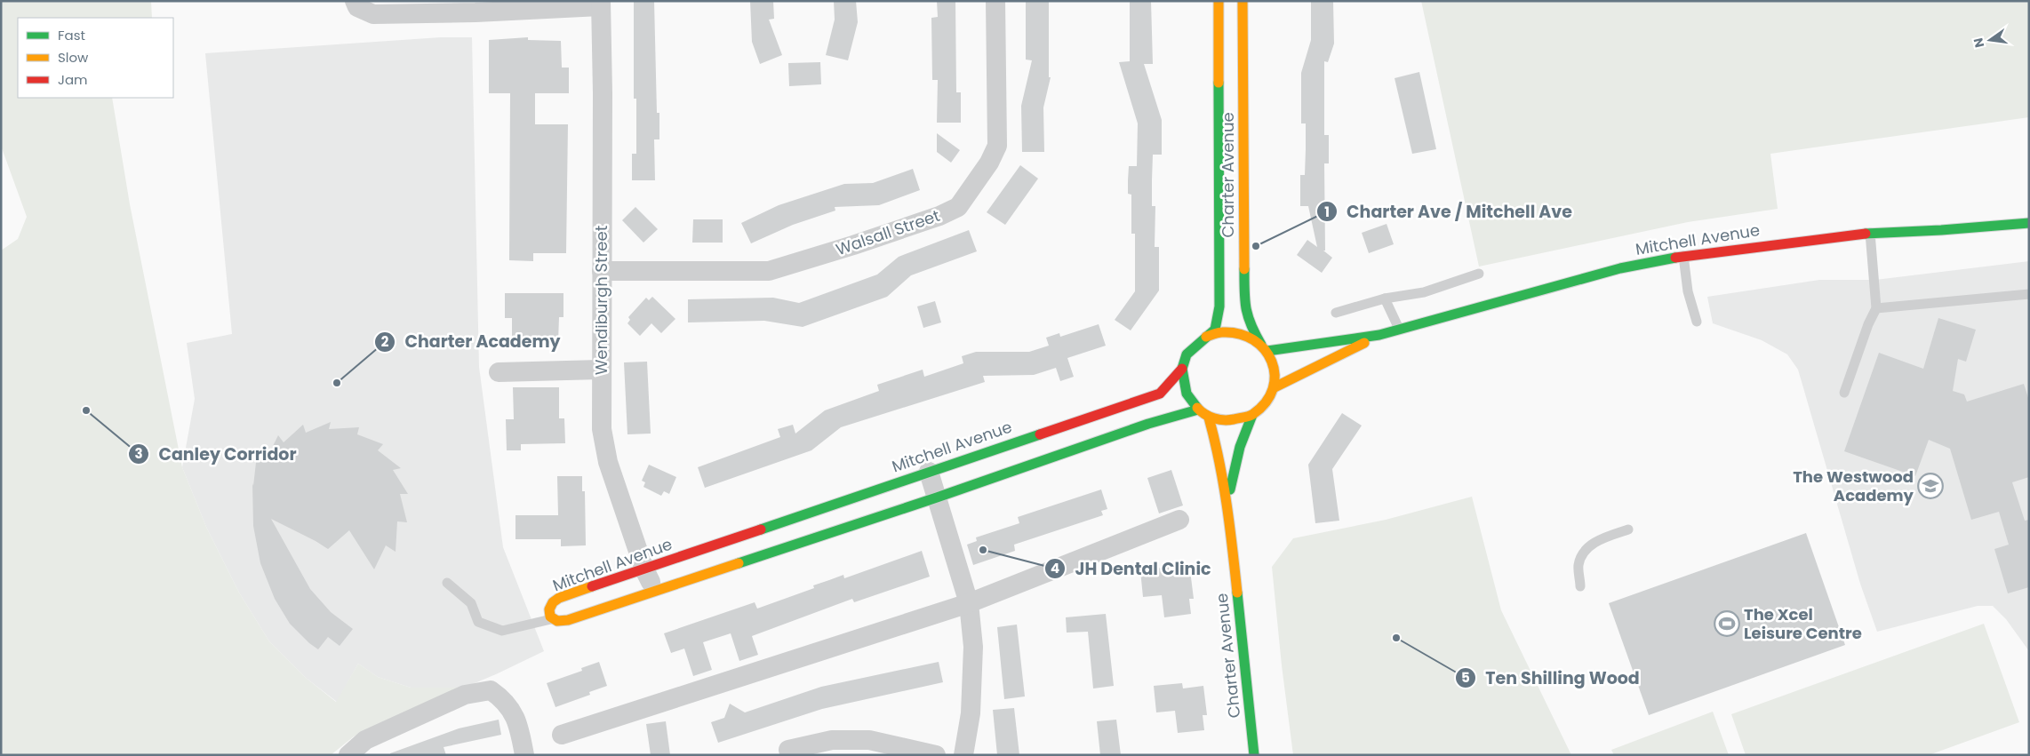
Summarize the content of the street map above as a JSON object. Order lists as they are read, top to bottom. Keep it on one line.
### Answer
{"streets":{"street":["Charter Avenue","Walsall Street","Mitchell Avenue","Wendiburgh Street"]},"crossings":[["Charter Avenue","Mitchell Avenue"],["Walsall Street","Wendiburgh Street"],["Mitchell Avenue","Wendiburgh Street"]],"places":{"other":["Charter Ave / Mitchell Ave","Charter Academy","Canley Corridor","JH Dental Clinic","Ten Shilling Wood"],"school or university":["The Westwood Academy"],"sports":["The Xcel Leisure Centre"]},"legend":["Fast","Slow","Jam"],"north":"left"}
